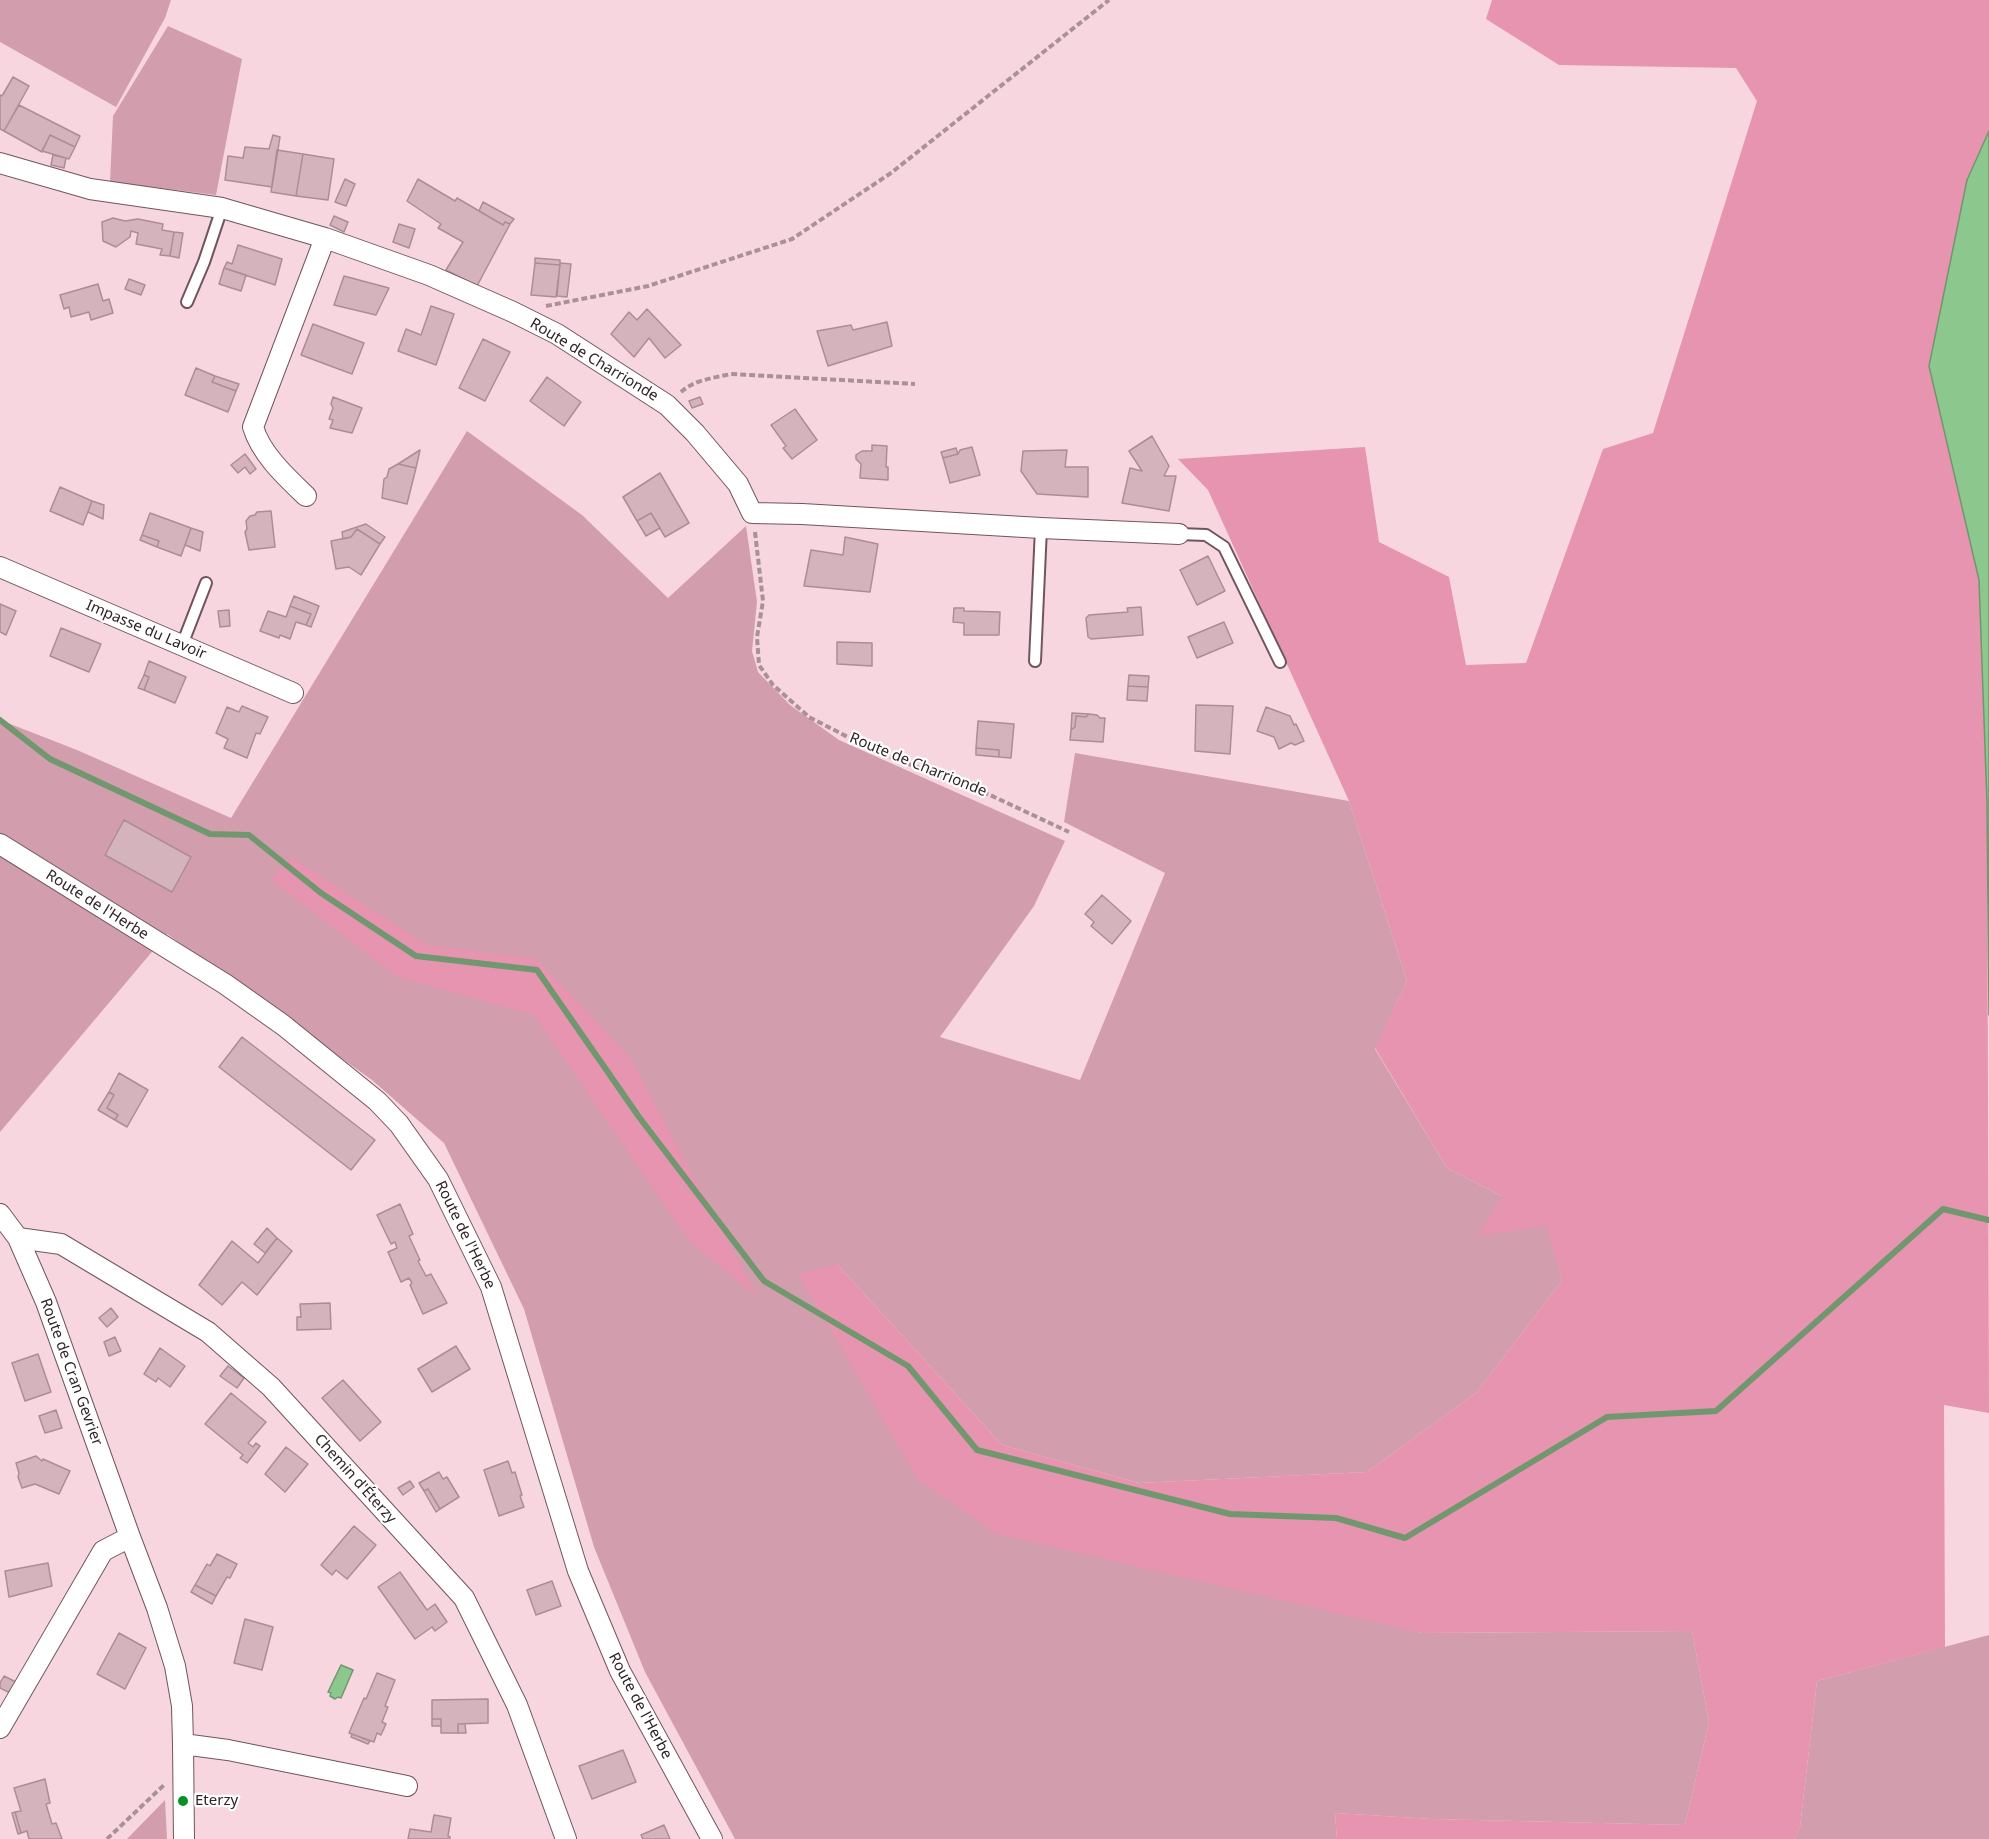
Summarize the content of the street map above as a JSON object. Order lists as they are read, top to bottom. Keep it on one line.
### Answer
{"streets":{"street":["Route de Charrionde","Impasse du Lavoir","Route de l'Herbe","Route de Cran Gevrier","Chemin d'Éterzy"]},"crossings":[["Route de Cran Gevrier","Chemin d'Éterzy"]],"places":["Eterzy"]}
